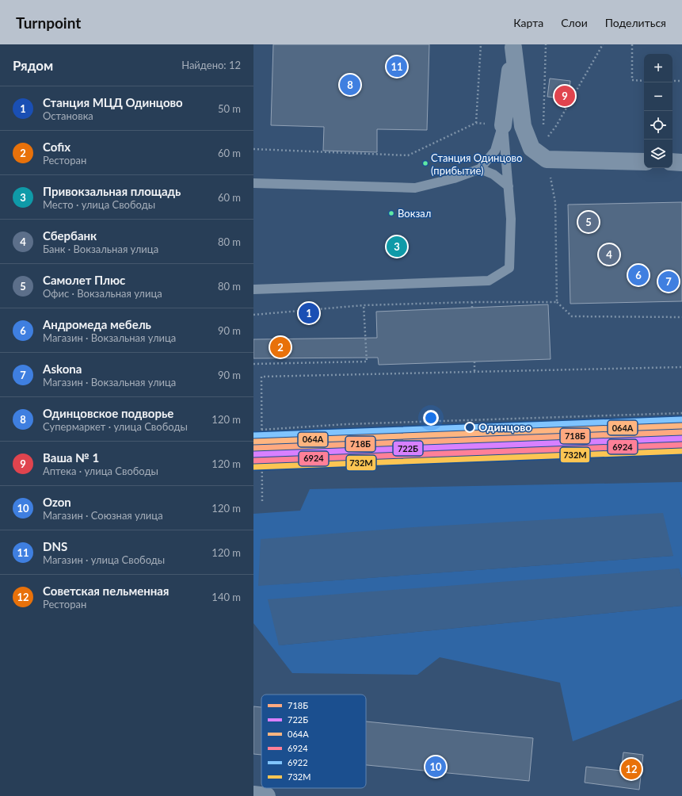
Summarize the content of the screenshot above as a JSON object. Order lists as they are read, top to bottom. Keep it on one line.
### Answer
{"places":["Станция Одинцово (прибытие)","Вокзал","Одинцово"],"lines":["transit line 6922","transit line 064А","transit line 718Б","transit line 722Б","transit line 6924","transit line 732М"],"legend":["718Б","722Б","064А","6924","6922","732М"],"page":{"header":"Turnpoint","nav":["Карта","Слои","Поделиться"],"heading":["Рядом","Найдено: 12"],"map_buttons":["+","−"],"pins":["11","8","9","5","3","4","6","7","1","2","10","12"],"list":[{"mark":"1","name":"Станция МЦД Одинцово","note":"Остановка","value":"50 m"},{"mark":"2","name":"Cofix","note":"Ресторан","value":"60 m"},{"mark":"3","name":"Привокзальная площадь","note":"Место · улица Свободы","value":"60 m"},{"mark":"4","name":"Сбербанк","note":"Банк · Вокзальная улица","value":"80 m"},{"mark":"5","name":"Самолет Плюс","note":"Офис · Вокзальная улица","value":"80 m"},{"mark":"6","name":"Андромеда мебель","note":"Магазин · Вокзальная улица","value":"90 m"},{"mark":"7","name":"Askona","note":"Магазин · Вокзальная улица","value":"90 m"},{"mark":"8","name":"Одинцовское подворье","note":"Супермаркет · улица Свободы","value":"120 m"},{"mark":"9","name":"Ваша № 1","note":"Аптека · улица Свободы","value":"120 m"},{"mark":"10","name":"Ozon","note":"Магазин · Союзная улица","value":"120 m"},{"mark":"11","name":"DNS","note":"Магазин · улица Свободы","value":"120 m"},{"mark":"12","name":"Советская пельменная","note":"Ресторан","value":"140 m"}]}}
